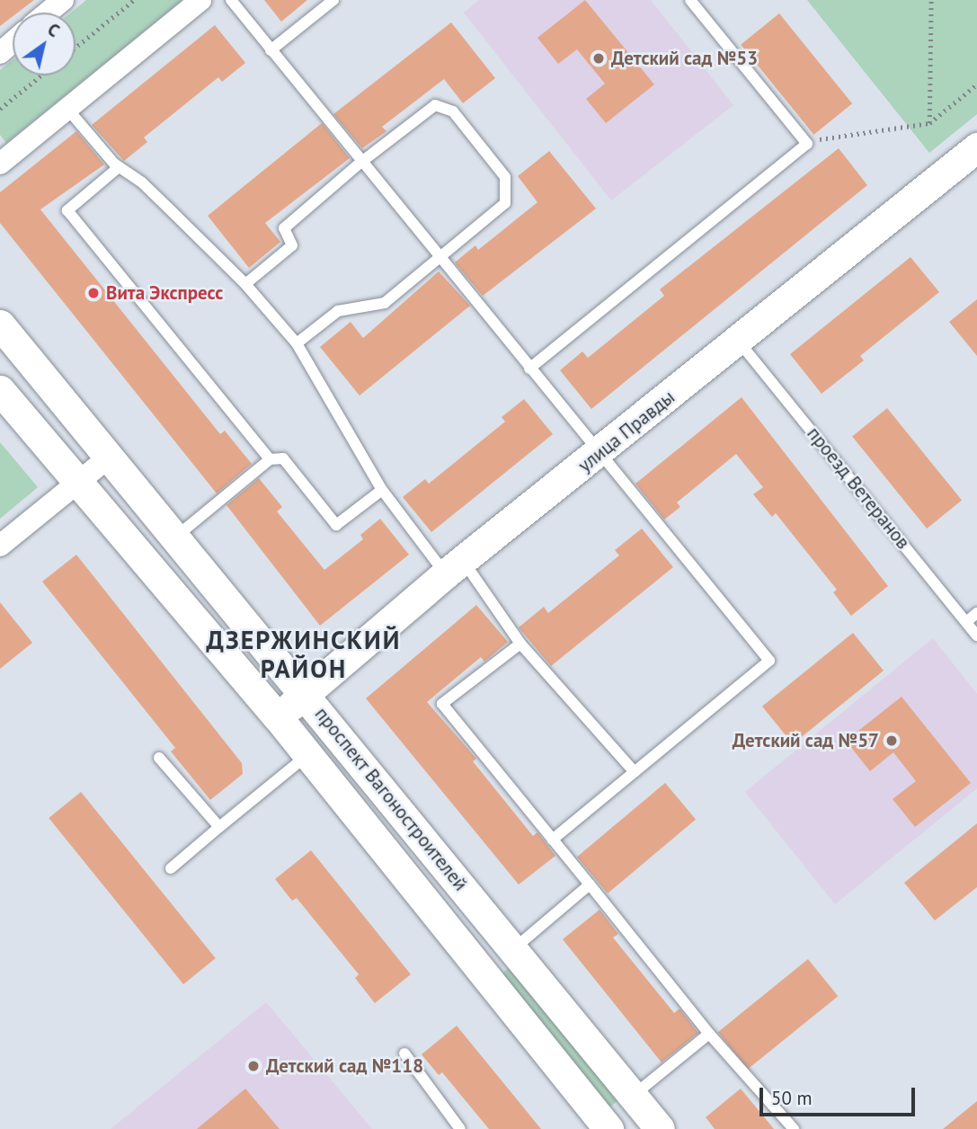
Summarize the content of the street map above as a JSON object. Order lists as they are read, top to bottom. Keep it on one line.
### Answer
{"streets":{"main road":["улица Правды","проспект Вагоностроителей"],"lane":["проезд Ветеранов"]},"crossings":[["улица Правды","проезд Ветеранов"],["улица Правды","проспект Вагоностроителей"]],"districts":["ДЗЕРЖИНСКИЙ РАЙОН"],"places":["Детский сад №53","Вита Экспресс","Детский сад №57","Детский сад №118"],"scale_bar":"50 m","north":"top right"}
